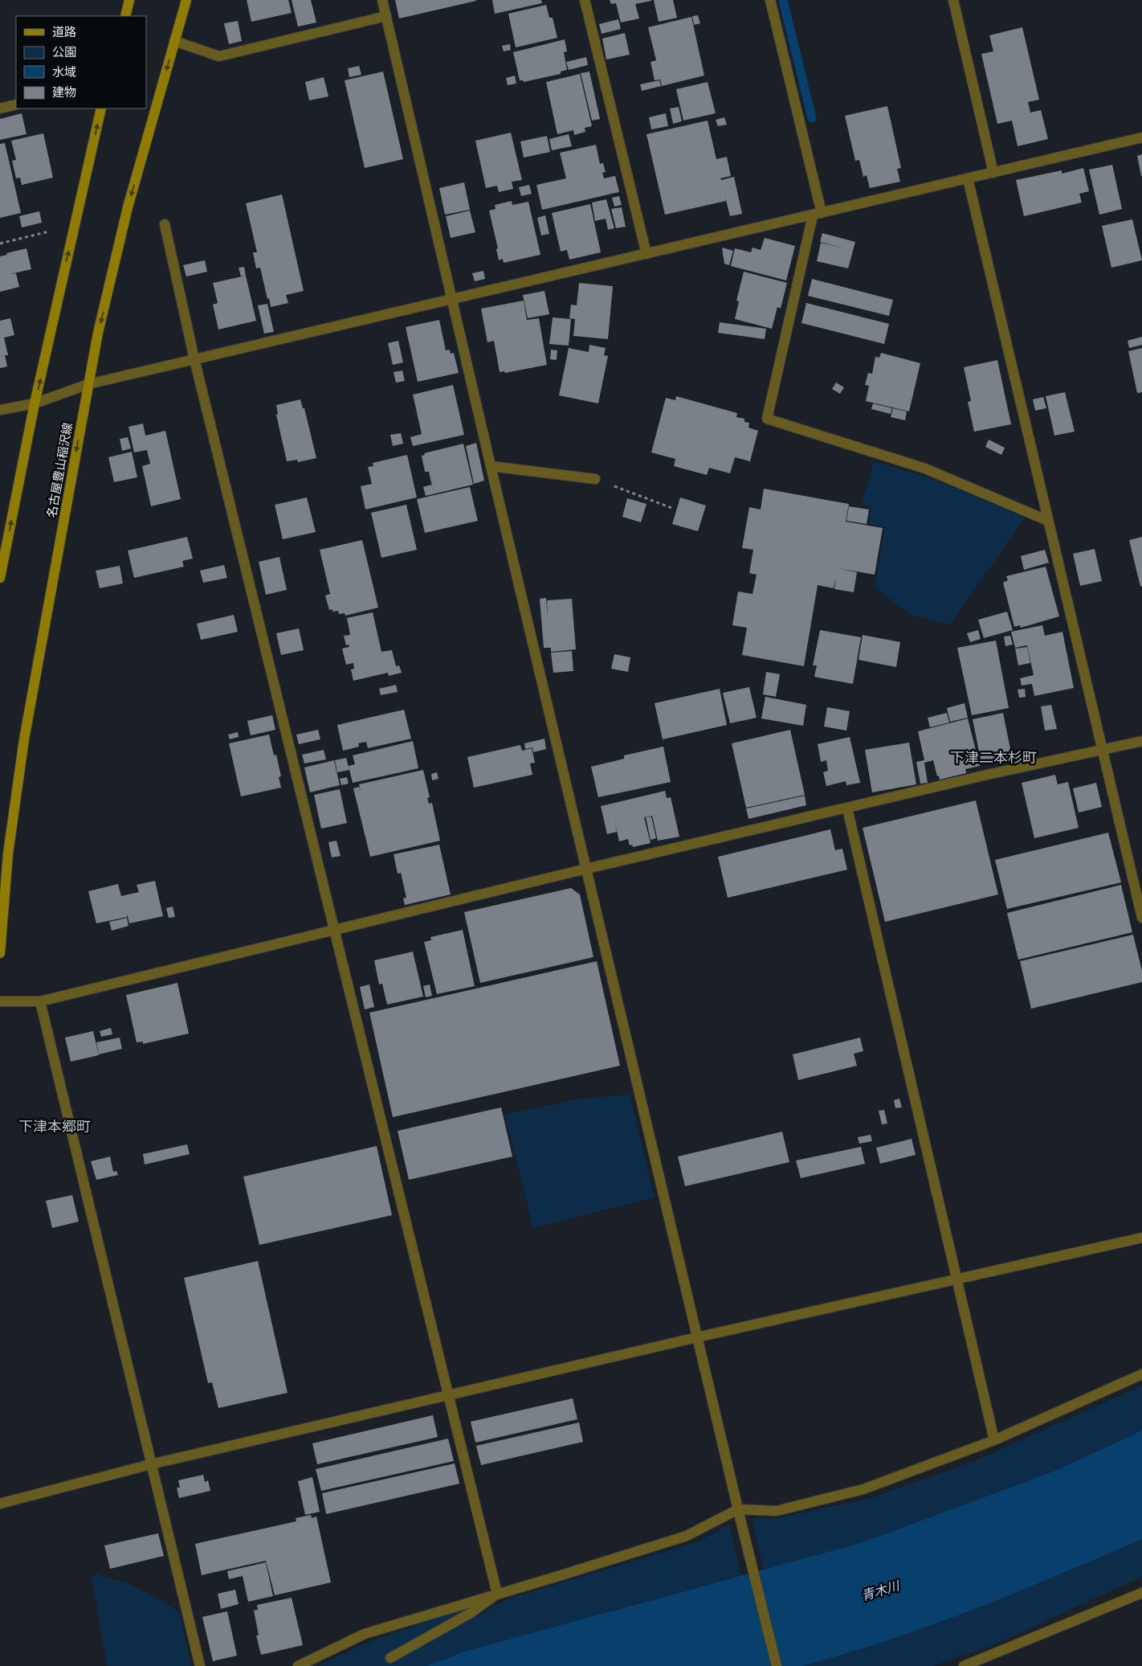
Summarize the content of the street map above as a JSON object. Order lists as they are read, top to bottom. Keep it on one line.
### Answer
{"streets":{"main road":["名古屋豊山稲沢線"]},"districts":["下津二本杉町","下津本郷町"],"water":["青木川"],"legend":["道路","公園","水域","建物"]}
